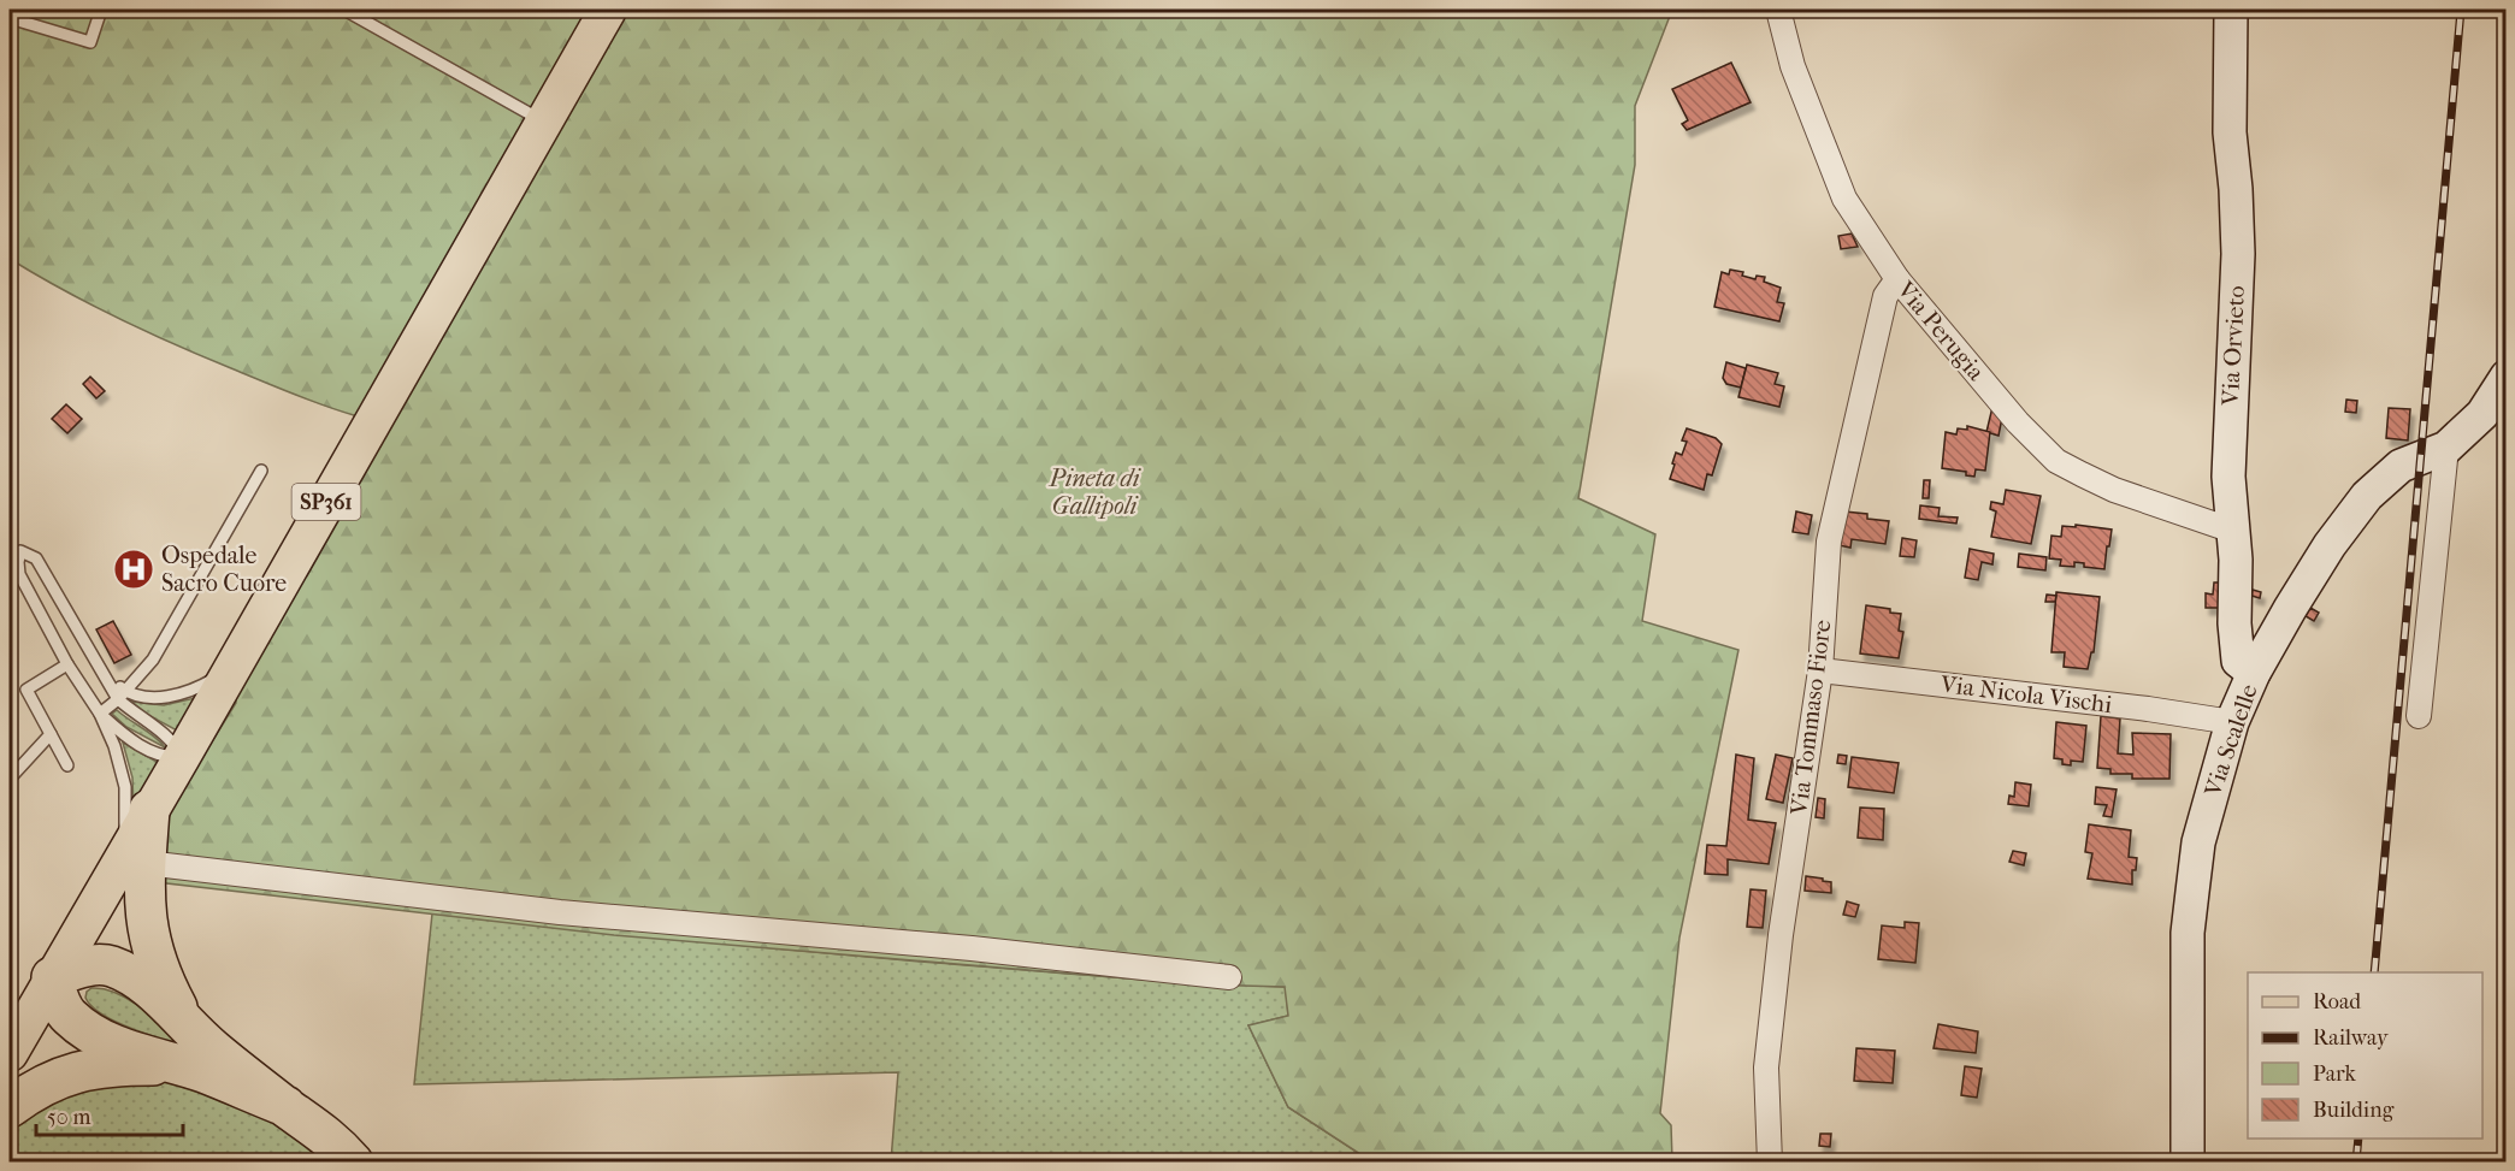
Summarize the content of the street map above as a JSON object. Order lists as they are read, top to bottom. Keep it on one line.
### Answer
{"streets":{"main road":["Via Orvieto","SP361","Via Scalelle"],"street":["Via Perugia","Via Nicola Vischi","Via Tommaso Fiore"]},"crossings":[["Via Perugia","Via Orvieto"],["Via Perugia","Via Tommaso Fiore"],["Via Orvieto","Via Scalelle"],["Via Nicola Vischi","Via Tommaso Fiore"],["Via Nicola Vischi","Via Scalelle"]],"parks":["Pineta di Gallipoli"],"places":{"hospital":["Ospedale Sacro Cuore"]},"legend":["Road","Railway","Park","Building"],"scale_bar":"50 m"}
